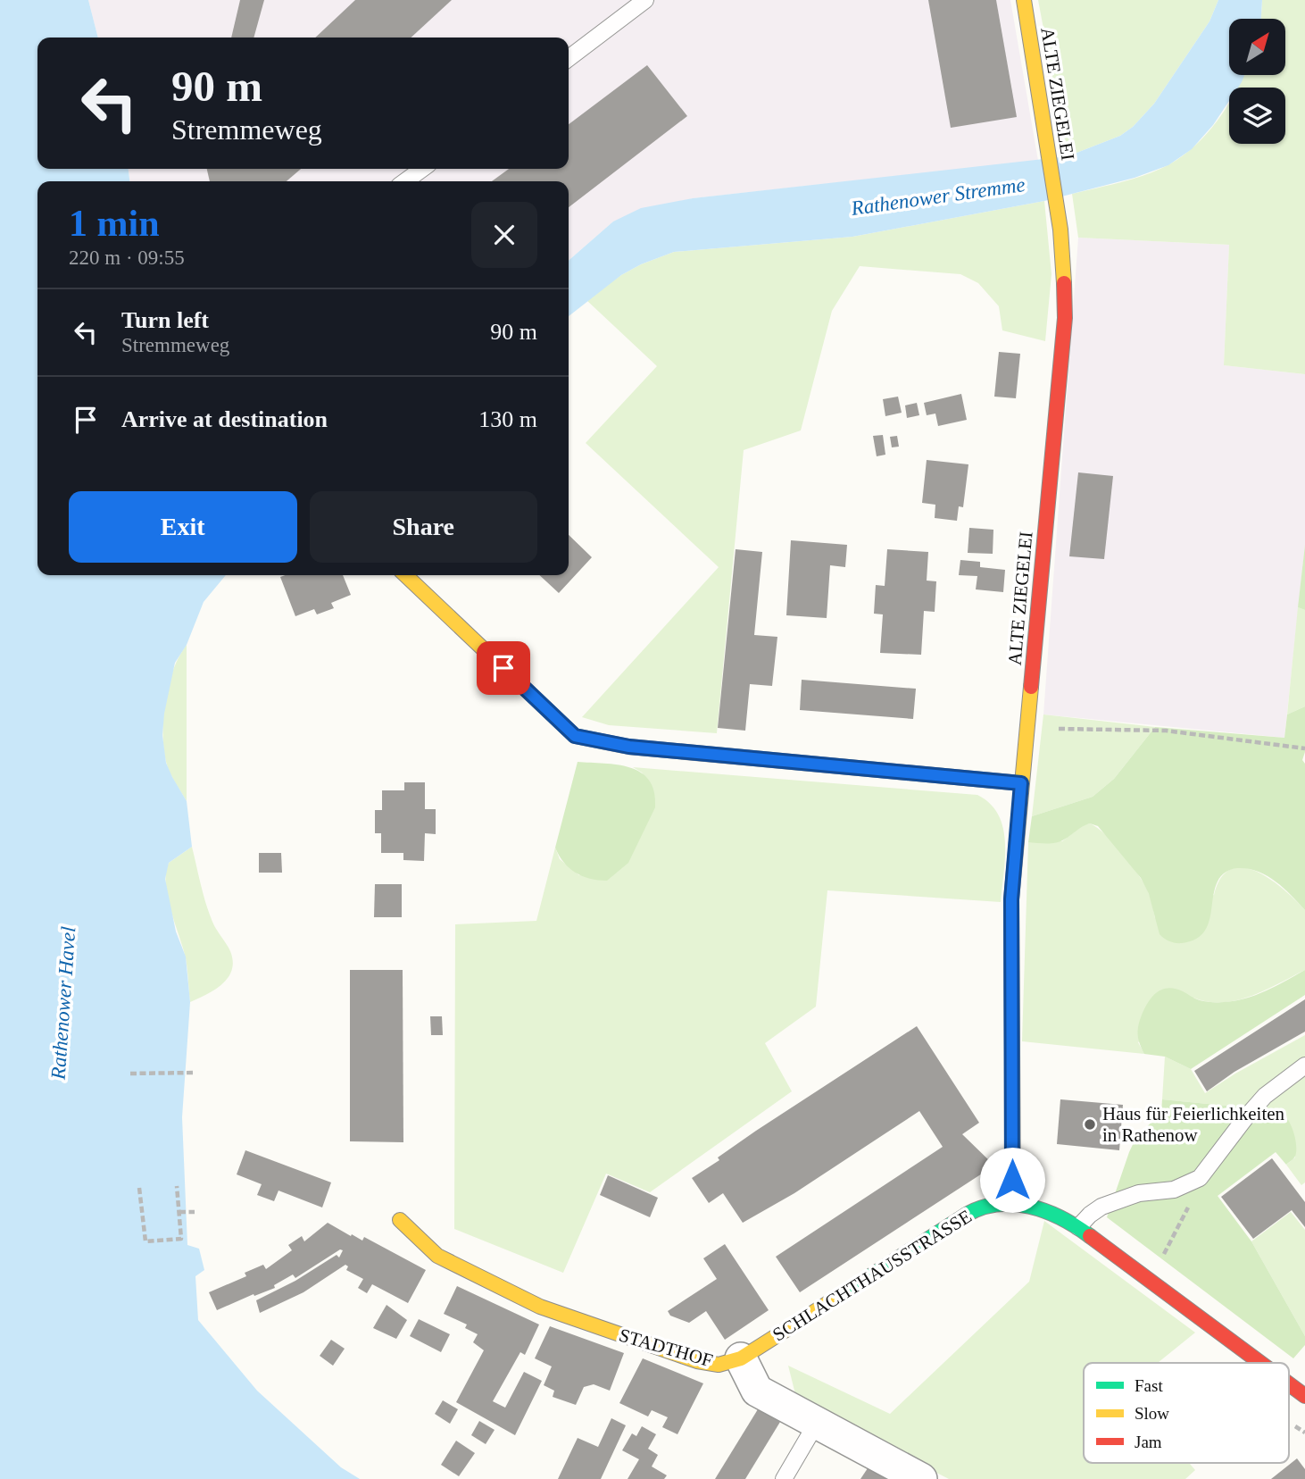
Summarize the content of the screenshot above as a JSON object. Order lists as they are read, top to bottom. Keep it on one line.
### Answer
{"streets":{"street":["ALTE ZIEGELEI","SCHLACHTHAUSSTRASSE","STADTHOF"]},"crossings":[["ALTE ZIEGELEI","SCHLACHTHAUSSTRASSE"],["SCHLACHTHAUSSTRASSE","STADTHOF"]],"water":["Rathenower Stremme","Rathenower Havel"],"places":["Haus für Feierlichkeiten in Rathenow"],"legend":["Fast","Slow","Jam"],"north":"top right","page":{"turn":["90 m","Stremmeweg"],"heading":["1 min","220 m · 09:55"],"list":[{"name":"Turn left","note":"Stremmeweg","value":"90 m"},{"name":"Arrive at destination","value":"130 m"}],"buttons":["Exit","Share"]}}
